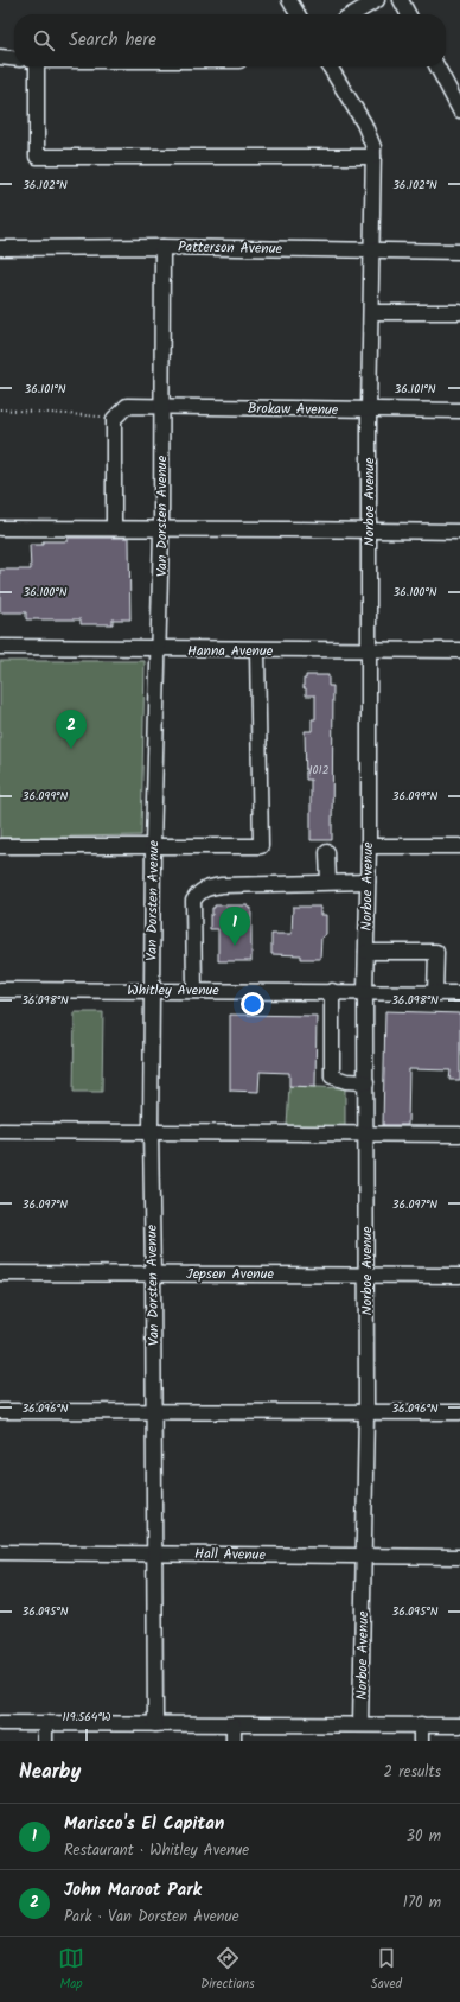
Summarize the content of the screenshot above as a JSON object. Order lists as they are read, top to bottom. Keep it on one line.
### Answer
{"streets":{"street":["Patterson Avenue","Brokaw Avenue","Norboe Avenue","Van Dorsten Avenue","Hanna Avenue","Whitley Avenue","Jepsen Avenue","Hall Avenue"]},"crossings":[["Patterson Avenue","Norboe Avenue"],["Patterson Avenue","Van Dorsten Avenue"],["Brokaw Avenue","Norboe Avenue"],["Brokaw Avenue","Van Dorsten Avenue"],["Norboe Avenue","Hanna Avenue"],["Norboe Avenue","Whitley Avenue"],["Norboe Avenue","Jepsen Avenue"],["Norboe Avenue","Hall Avenue"],["Van Dorsten Avenue","Hanna Avenue"],["Van Dorsten Avenue","Whitley Avenue"],["Van Dorsten Avenue","Jepsen Avenue"],["Van Dorsten Avenue","Hall Avenue"]],"house_numbers":["1012"],"page":{"search":"Search here","pins":["2","1"],"heading":["Nearby","2 results"],"list":[{"mark":"1","name":"Marisco's El Capitan","note":"Restaurant · Whitley Avenue","value":"30 m"},{"mark":"2","name":"John Maroot Park","note":"Park · Van Dorsten Avenue","value":"170 m"}],"nav":["Map","Directions","Saved"]},"coordinates":["36.102°N","36.101°N","36.100°N","36.099°N","36.098°N","36.097°N","36.096°N","36.095°N","119.564°W"]}
